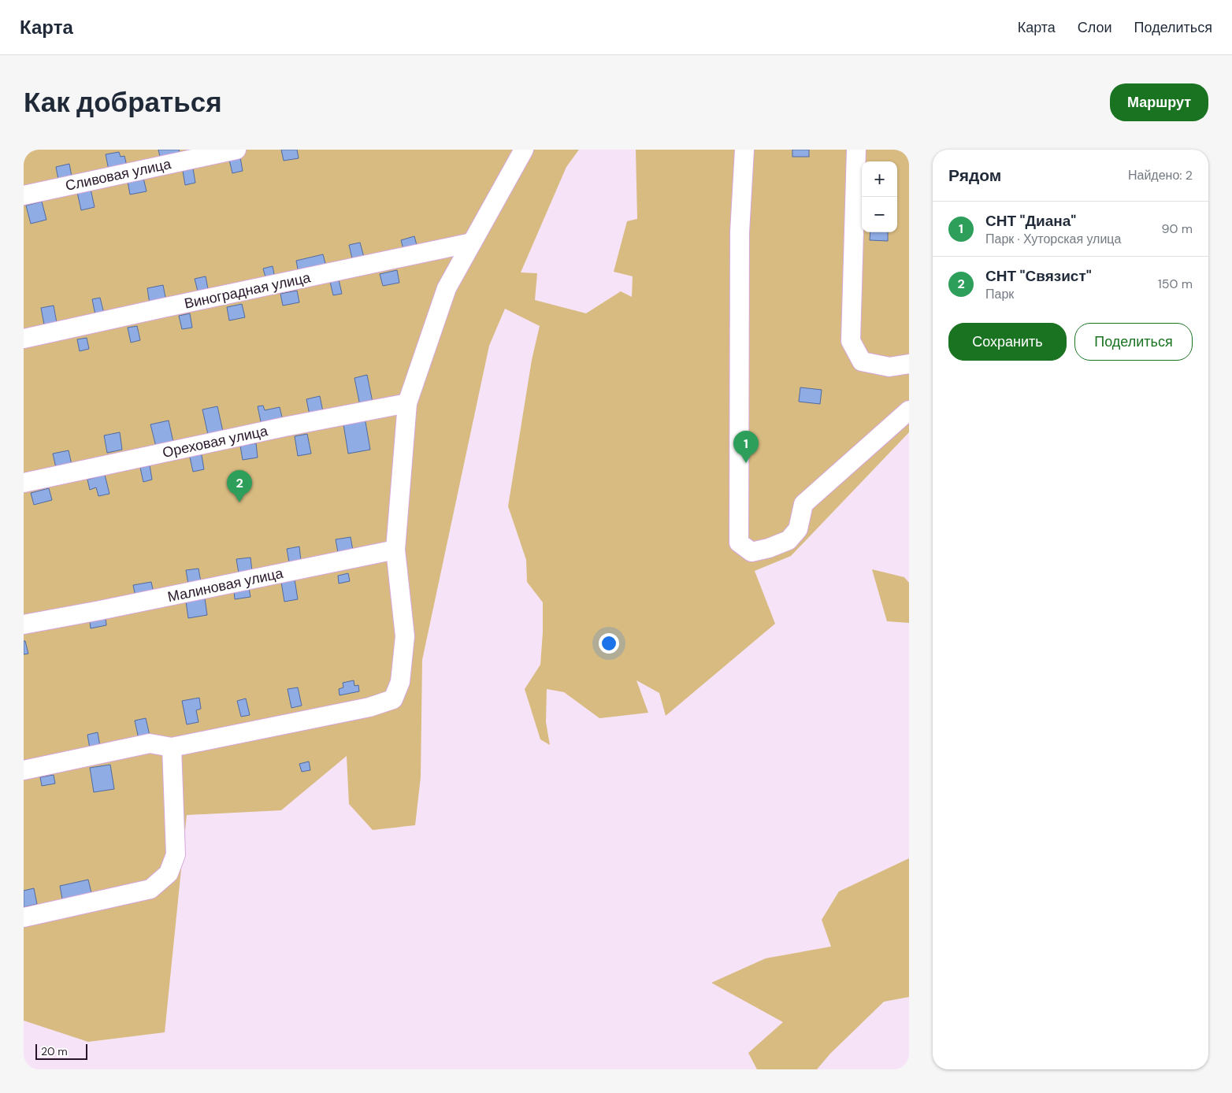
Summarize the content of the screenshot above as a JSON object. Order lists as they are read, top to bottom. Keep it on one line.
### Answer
{"streets":{"street":["Сливовая улица","Виноградная улица","Ореховая улица","Малиновая улица"]},"scale_bar":"20 m","page":{"header":"Карта","nav":["Карта","Слои","Поделиться"],"buttons":["Маршрут",["Сохранить","Поделиться"]],"title":"Как добраться","heading":["Рядом","Найдено: 2"],"map_buttons":["+","−"],"list":[{"mark":"1","name":"СНТ \"Диана\"","note":"Парк · Хуторская улица","value":"90 m"},{"mark":"2","name":"СНТ \"Связист\"","note":"Парк","value":"150 m"}],"pins":["1","2"],"scale":"20 m"}}
